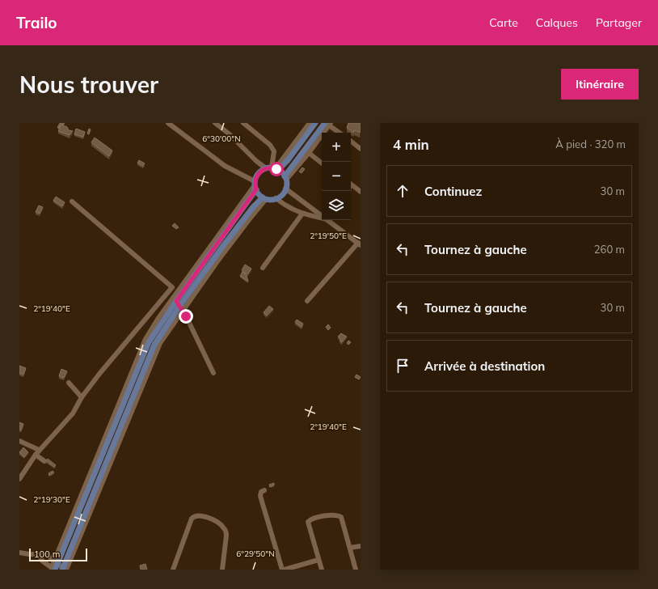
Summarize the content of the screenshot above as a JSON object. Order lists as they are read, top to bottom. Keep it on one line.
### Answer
{"scale_bar":"100 m","page":{"header":"Trailo","nav":["Carte","Calques","Partager"],"buttons":"Itinéraire","title":"Nous trouver","heading":["4 min","À pied · 320 m"],"map_buttons":["+","−"],"list":[["Continuez","30 m"],["Tournez à gauche","260 m"],["Tournez à gauche","30 m"],"Arrivée à destination"],"scale":"100 m"},"coordinates":["6°30'00\"N","2°19'50\"E","2°19'40\"E","2°19'30\"E","6°29'50\"N"]}
